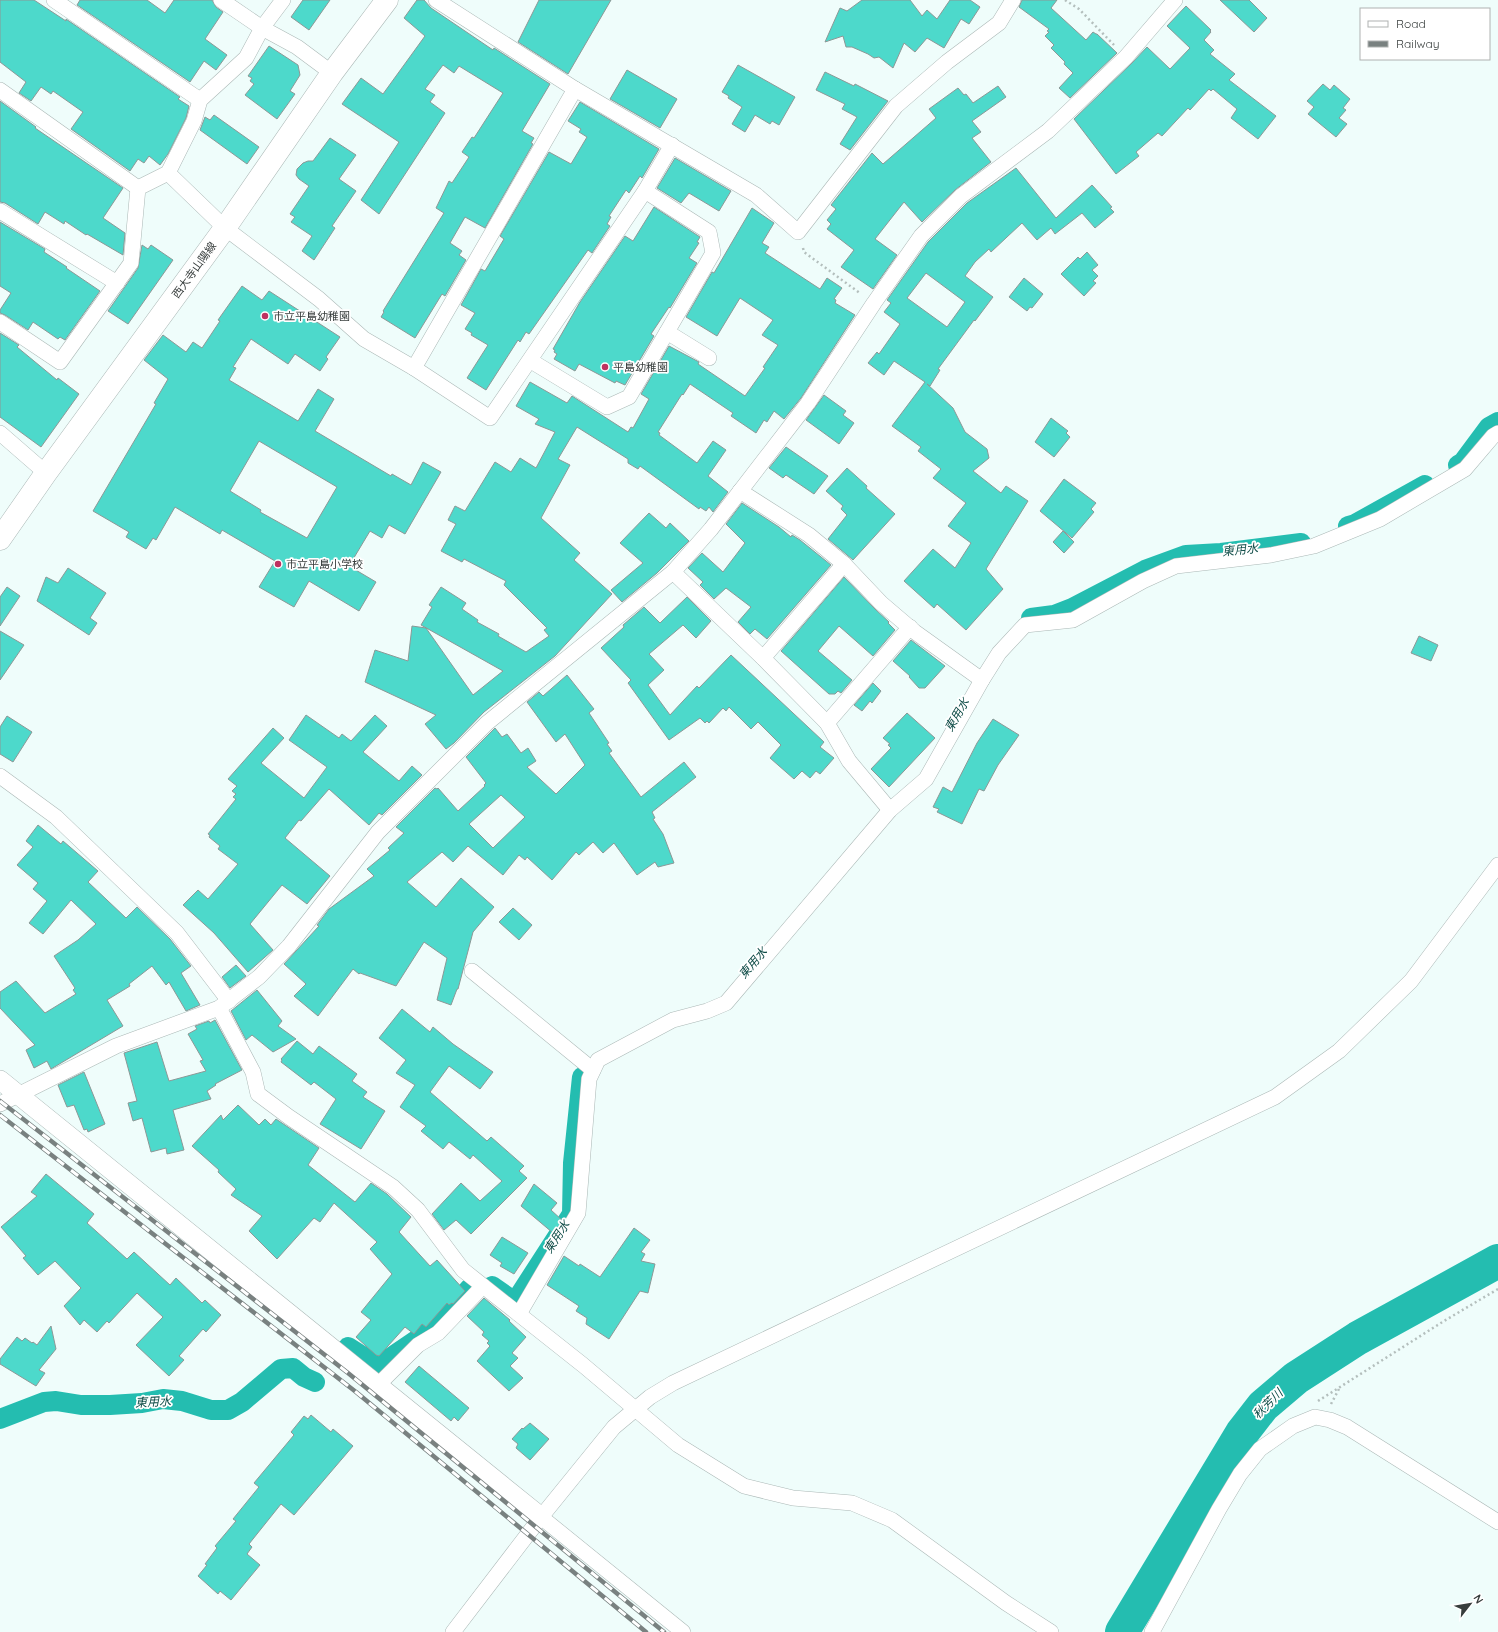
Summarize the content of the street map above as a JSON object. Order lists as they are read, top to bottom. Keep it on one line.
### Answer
{"streets":{"main road":["西大寺山陽線"]},"water":["東用水","秋芳川"],"places":["市立平島幼稚園","平島幼稚園","市立平島小学校"],"legend":["Road","Railway"],"north":"top right"}
